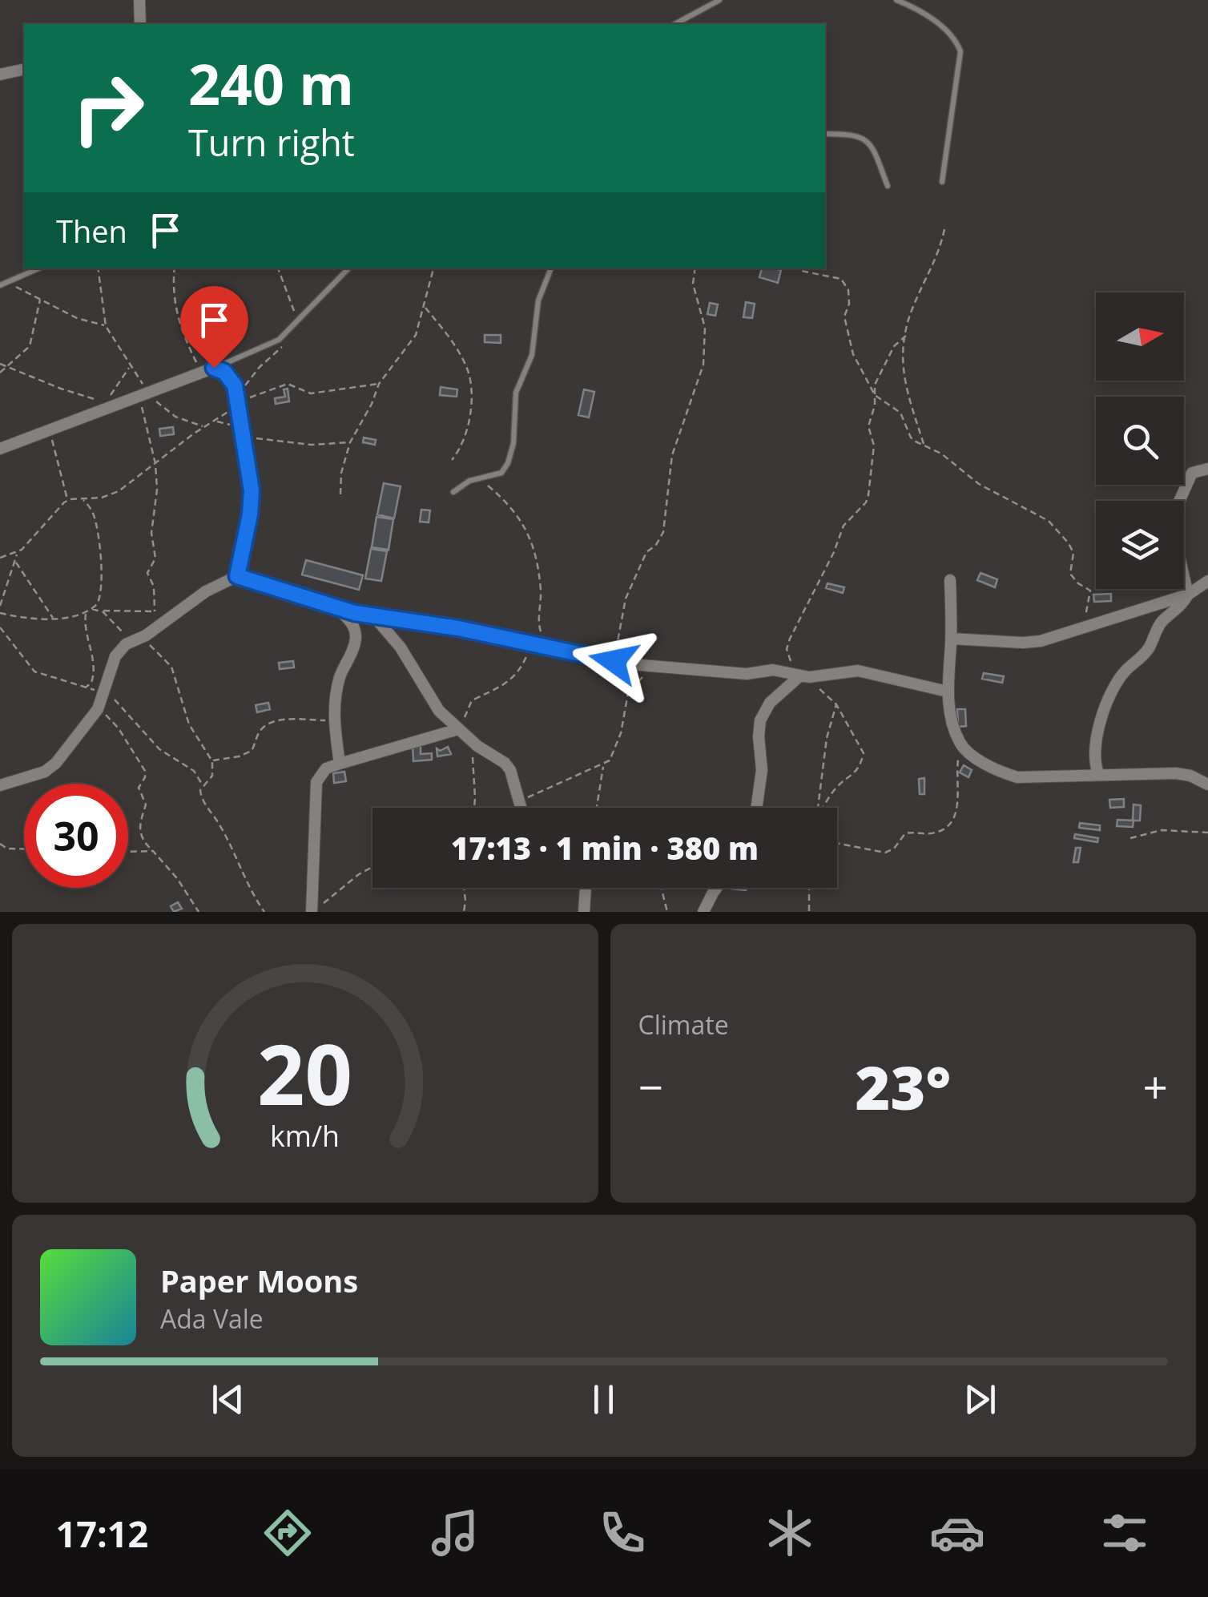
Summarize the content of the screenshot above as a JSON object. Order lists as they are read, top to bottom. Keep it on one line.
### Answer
{"north":"right","page":{"turn":["240 m","Turn right"],"then":"Then","limit":"30","trip":"17:13 · 1 min · 380 m","tile":"Climate","heat":["−","23°","+"],"song":["Paper Moons","Ada Vale"],"tabs":"17:12","gauge":["20","km/h"]}}
